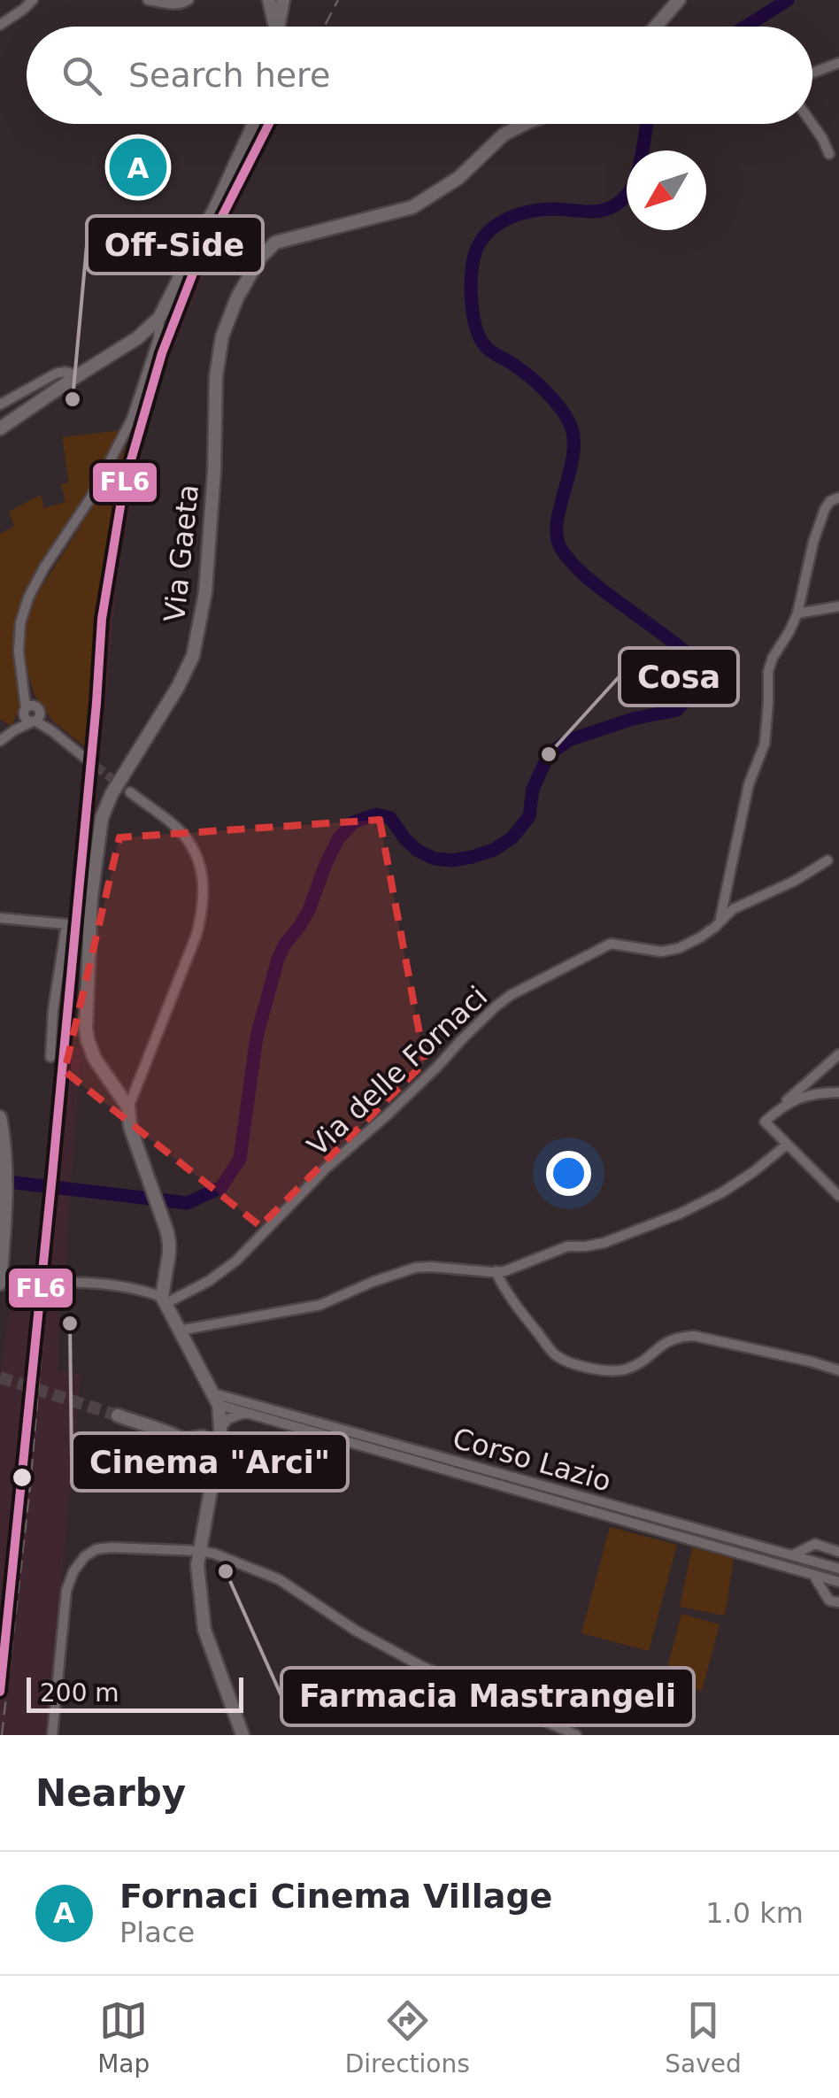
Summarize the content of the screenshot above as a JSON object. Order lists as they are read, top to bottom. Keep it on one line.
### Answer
{"streets":{"street":["Via Gaeta","Via delle Fornaci","Corso Lazio"]},"crossings":[["Via Gaeta","Via delle Fornaci"]],"places":["Off-Side","Cosa","Cinema \"Arci\"","Farmacia Mastrangeli"],"lines":["transit line FL6"],"scale_bar":"200 m","north":"bottom left","page":{"search":"Search here","pins":"A","scale":"200 m","heading":"Nearby","list":[{"mark":"A","name":"Fornaci Cinema Village","note":"Place","value":"1.0 km"}],"nav":["Map","Directions","Saved"]}}
